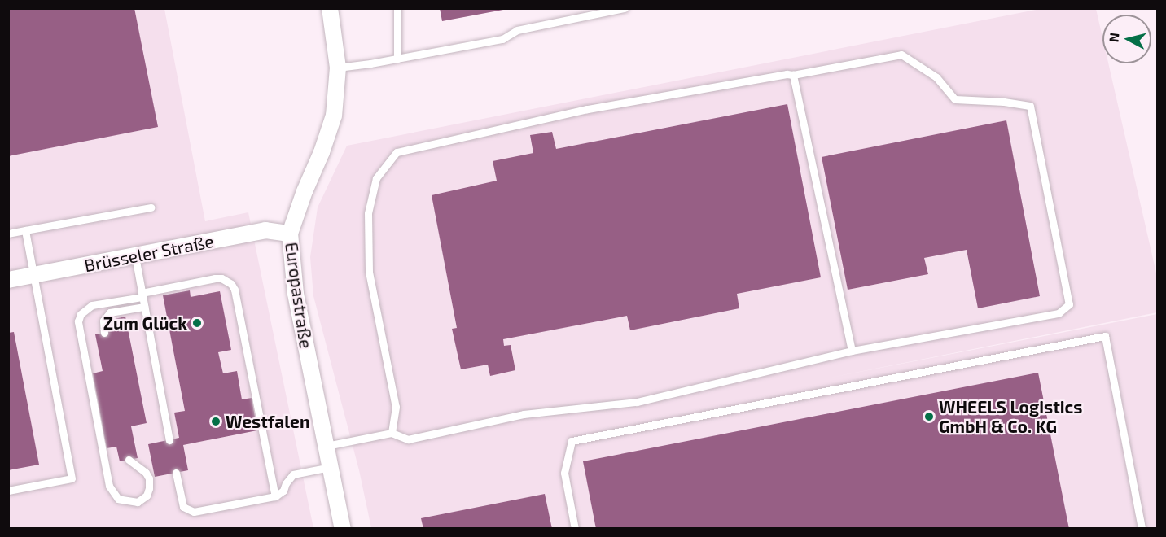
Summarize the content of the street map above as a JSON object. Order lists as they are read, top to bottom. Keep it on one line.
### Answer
{"streets":{"street":["Brüsseler Straße","Europastraße"]},"crossings":[["Brüsseler Straße","Europastraße"]],"places":["Zum Glück","WHEELS Logistics GmbH & Co. KG","Westfalen"],"north":"left"}
